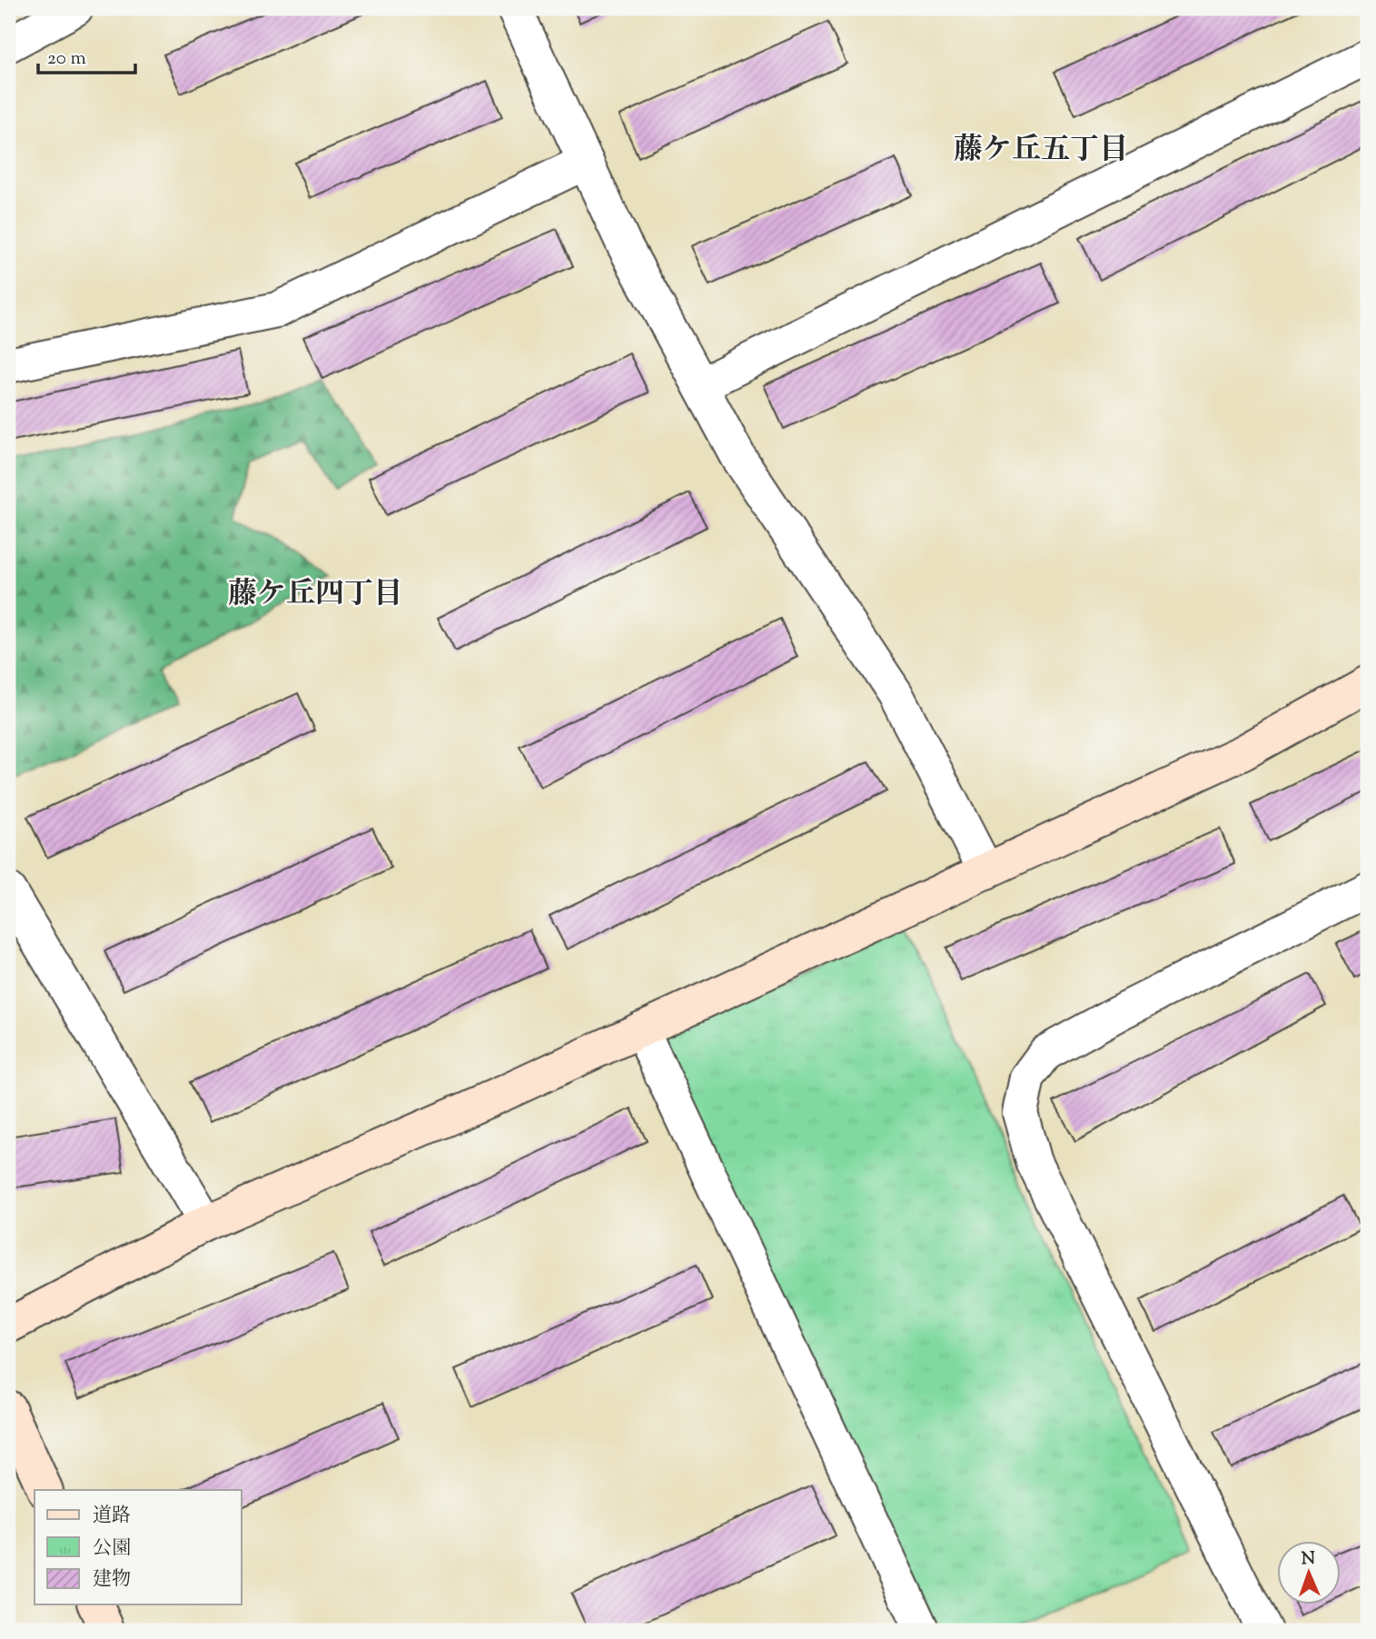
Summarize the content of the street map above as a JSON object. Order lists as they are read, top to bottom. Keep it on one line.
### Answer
{"districts":["藤ケ丘五丁目","藤ケ丘四丁目"],"legend":["道路","公園","建物"],"scale_bar":"20 m","north":"top"}
